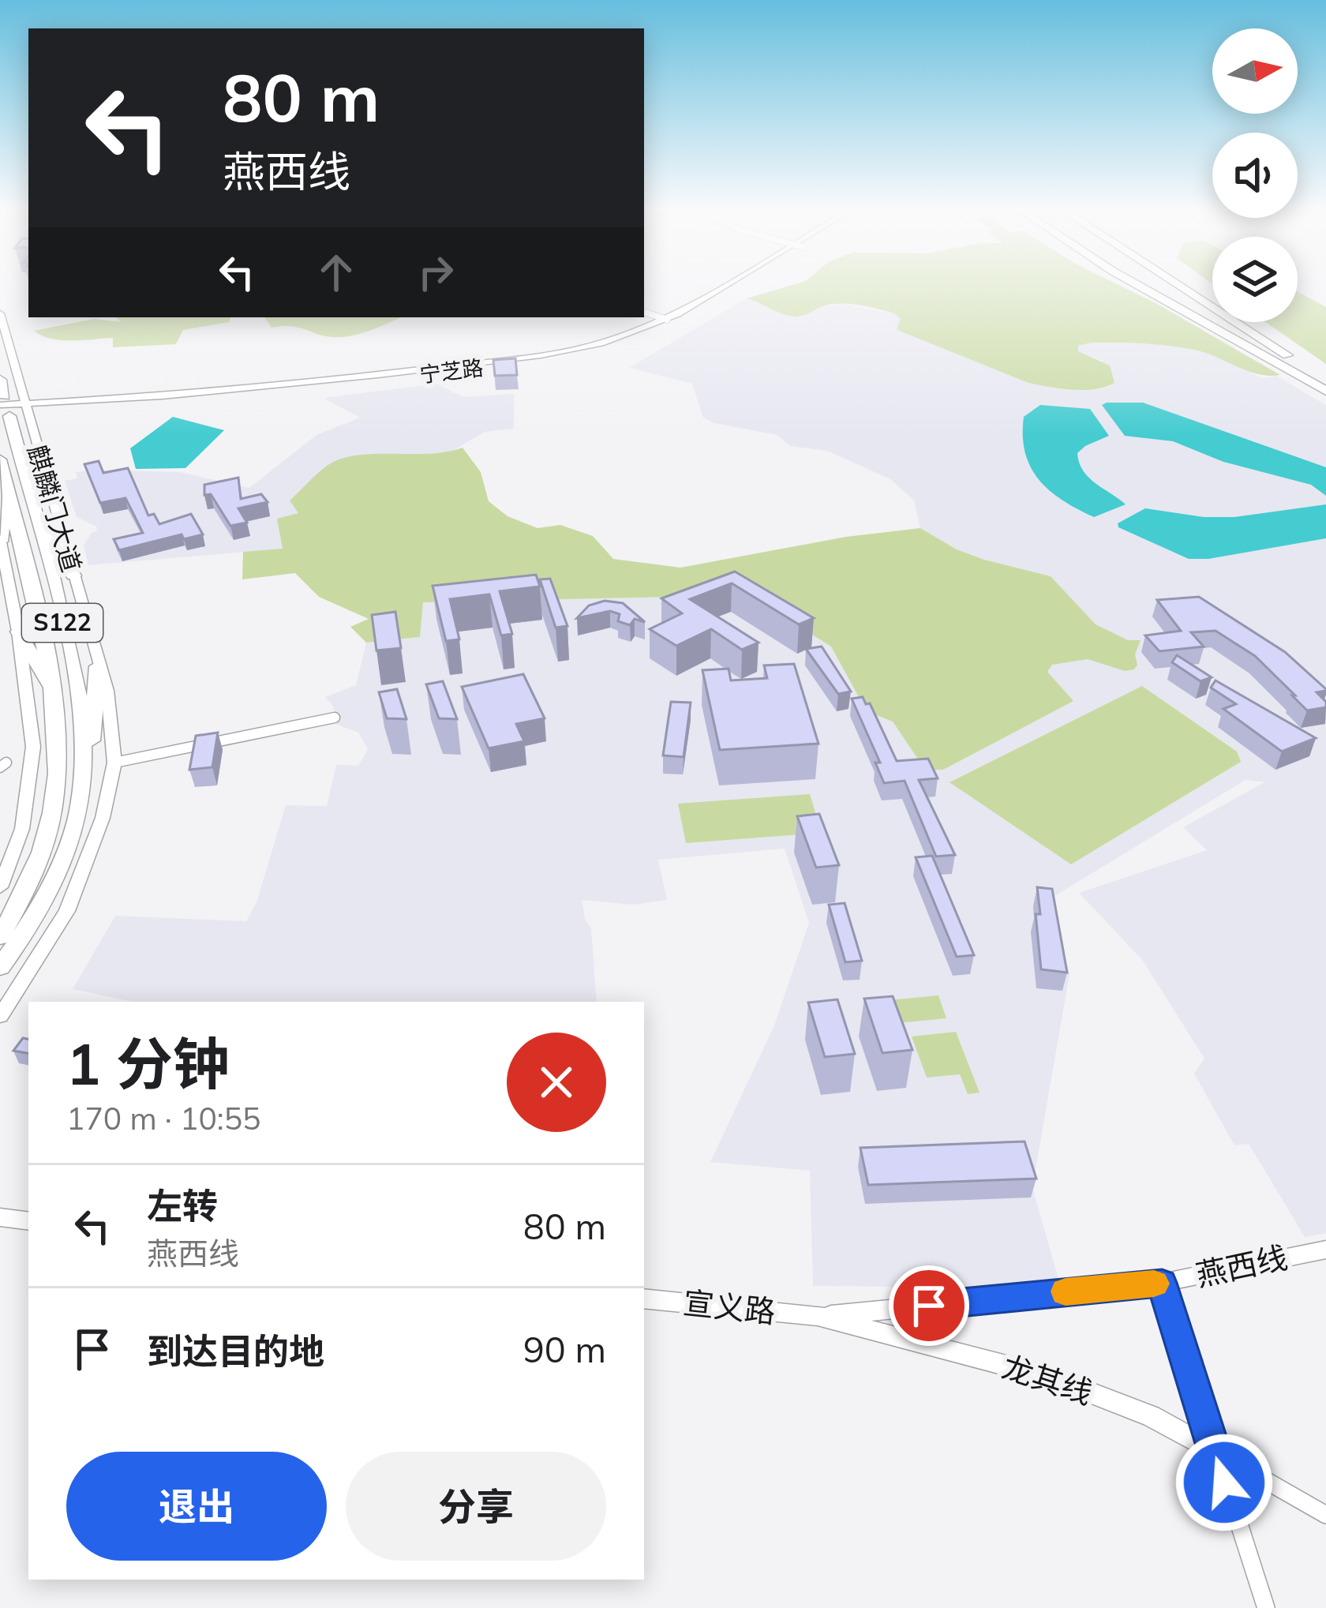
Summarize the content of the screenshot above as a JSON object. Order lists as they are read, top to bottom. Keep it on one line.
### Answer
{"streets":{"highway":["S122"],"main road":["宁芝路","麒麟门大道","燕西线","宣义路","龙其线"]},"crossings":[["宁芝路","麒麟门大道"],["宁芝路","S122"],["燕西线","宣义路"],["燕西线","龙其线"],["宣义路","龙其线"]],"north":"right","page":{"turn":["80 m","燕西线"],"heading":["1 分钟","170 m · 10:55"],"list":[{"name":"左转","note":"燕西线","value":"80 m"},{"name":"到达目的地","value":"90 m"}],"buttons":["退出","分享"]}}
